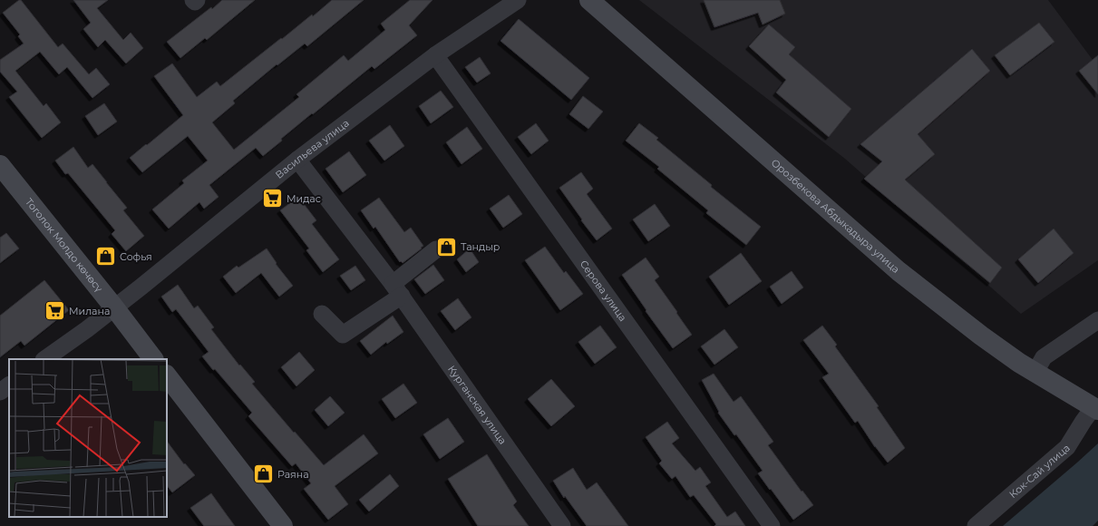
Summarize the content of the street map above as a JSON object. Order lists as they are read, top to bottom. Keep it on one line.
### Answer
{"streets":{"street":["Васильева улица","Орозбекова Абдыкадыра улица","Тоголок Молдо көчөсү","Серова улица","Курганская улица","Кок-Сай улица"]},"crossings":[["Васильева улица","Тоголок Молдо көчөсү"],["Васильева улица","Серова улица"],["Васильева улица","Курганская улица"],["Орозбекова Абдыкадыра улица","Кок-Сай улица"]],"places":{"supermarket":["Мидас","Милана"],"shop":["Тандыр","Софья","Раяна"]}}
